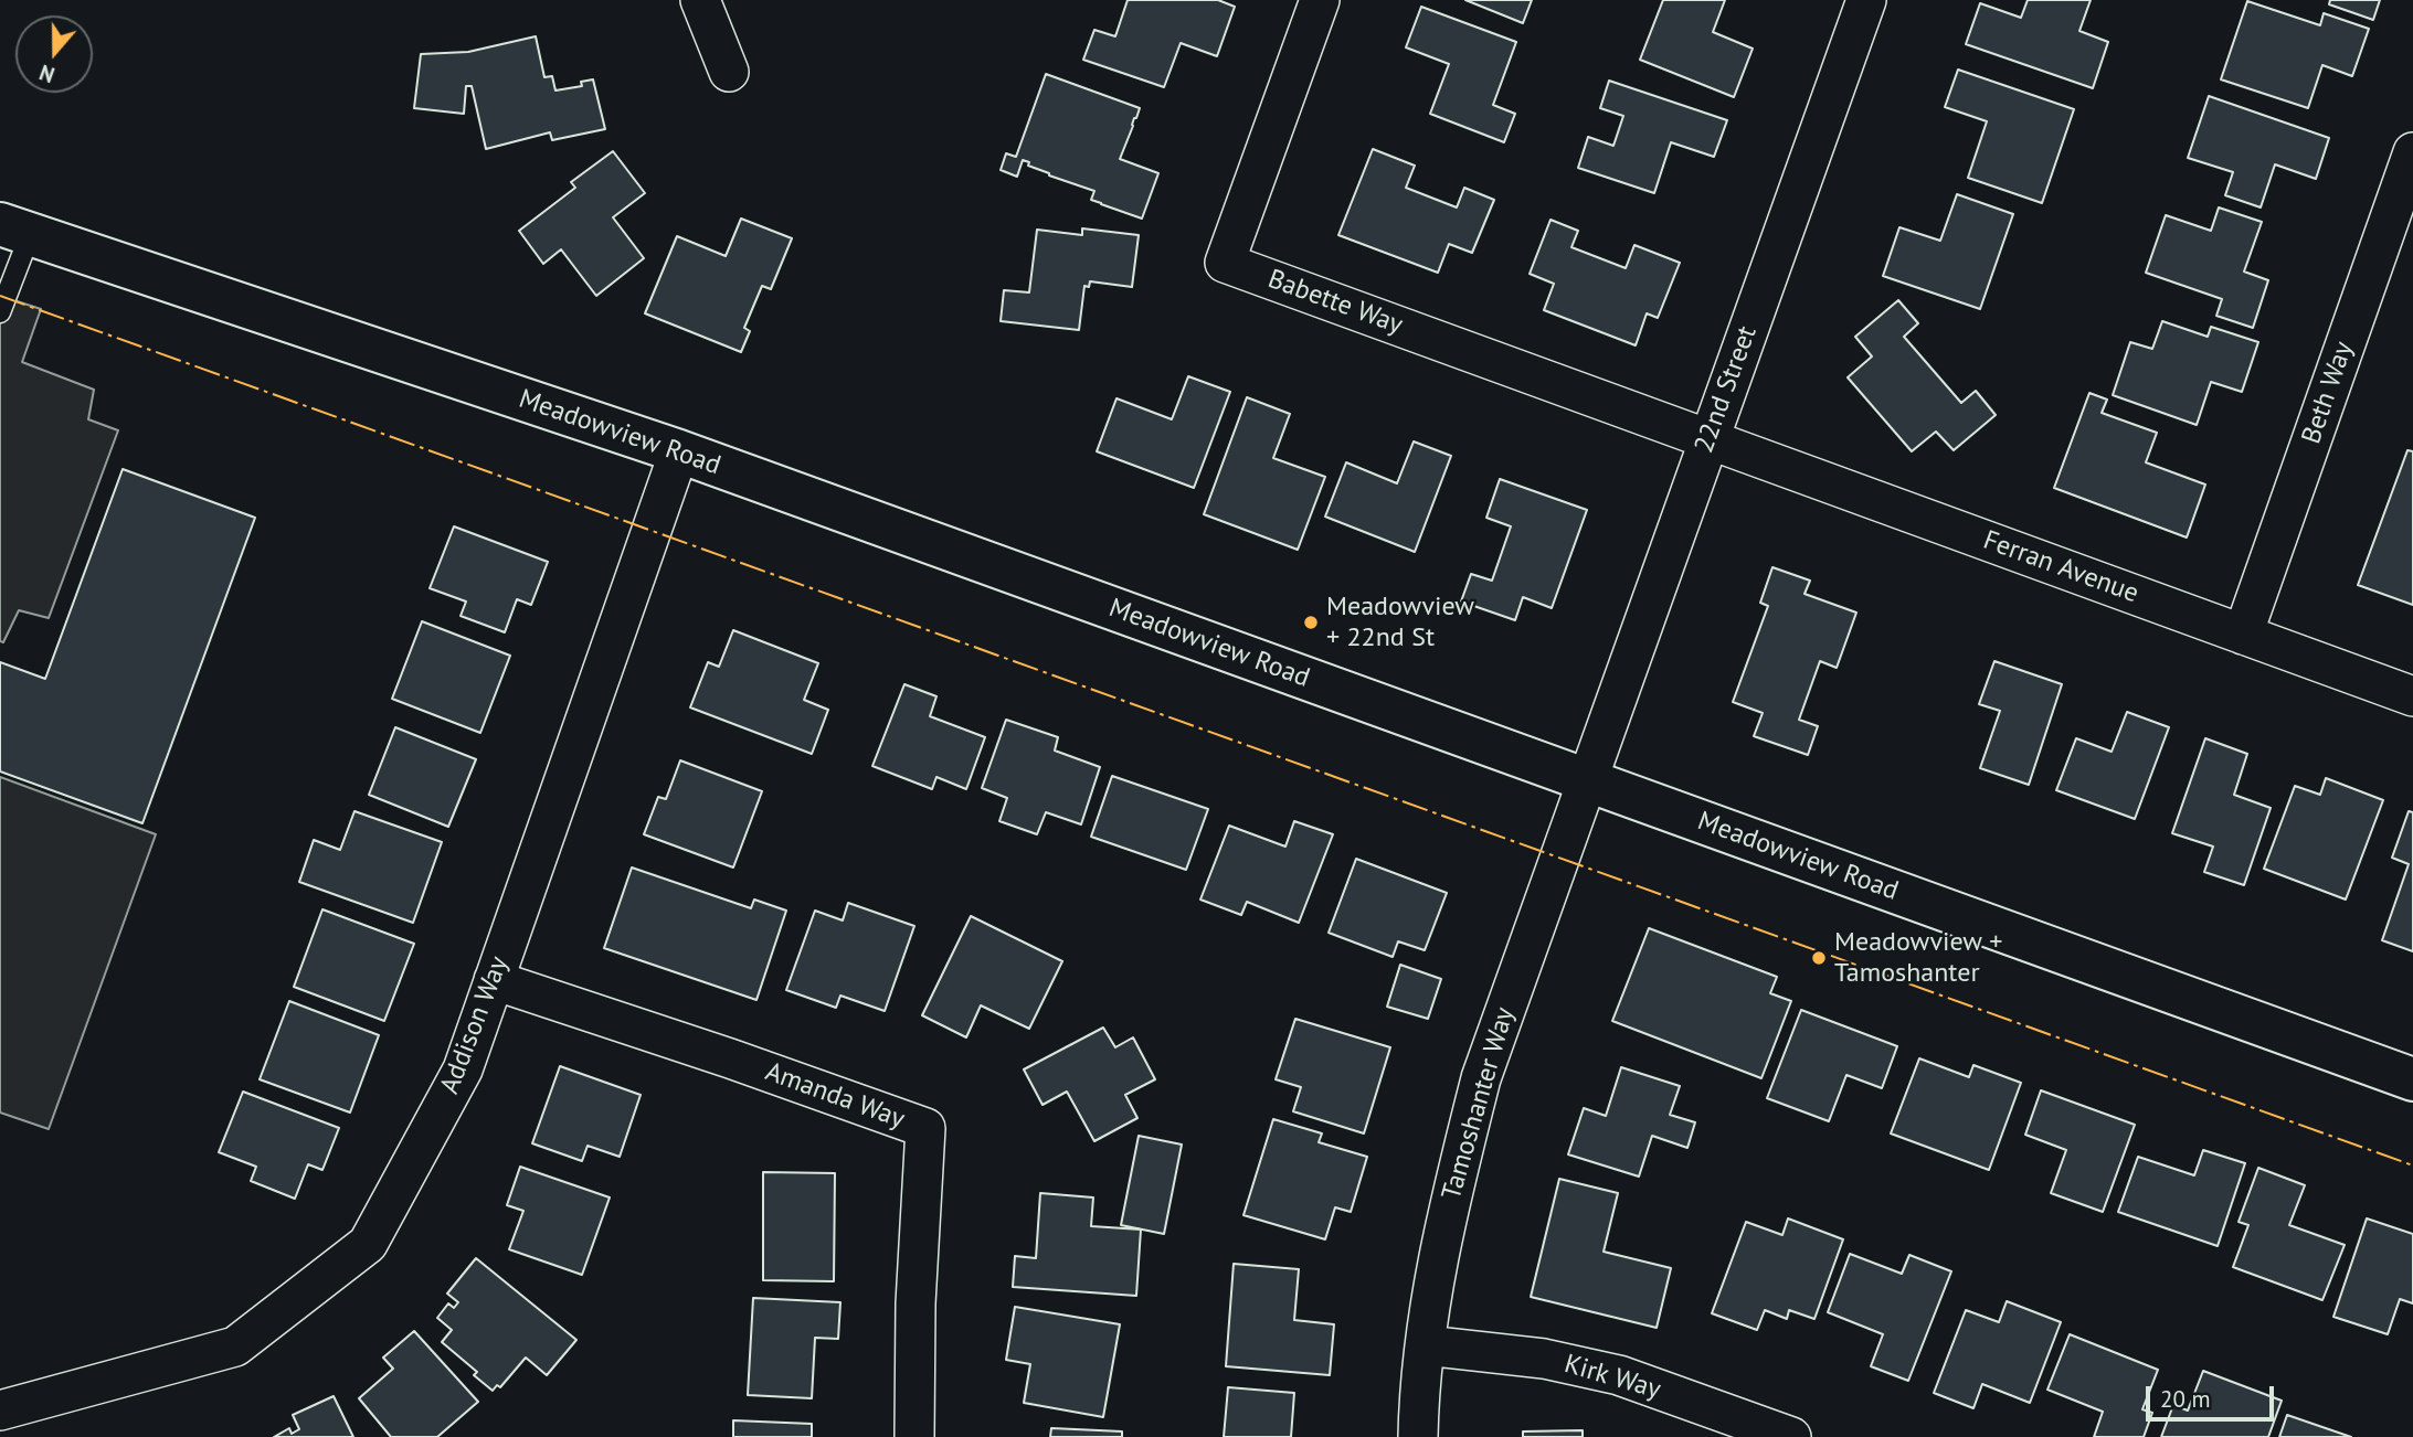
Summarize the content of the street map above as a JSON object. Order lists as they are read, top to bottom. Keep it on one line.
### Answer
{"streets":{"main road":["Meadowview Road"],"street":["Babette Way","22nd Street","Beth Way","Ferran Avenue","Addison Way","Amanda Way","Tamoshanter Way","Kirk Way"]},"crossings":[["Babette Way","22nd Street"],["Babette Way","Ferran Avenue"],["22nd Street","Meadowview Road"],["22nd Street","Ferran Avenue"],["22nd Street","Tamoshanter Way"],["Beth Way","Ferran Avenue"],["Meadowview Road","Addison Way"],["Meadowview Road","Tamoshanter Way"],["Addison Way","Amanda Way"],["Tamoshanter Way","Kirk Way"]],"places":["Meadowview + 22nd St","Meadowview + Tamoshanter"],"scale_bar":"20 m","north":"bottom"}
